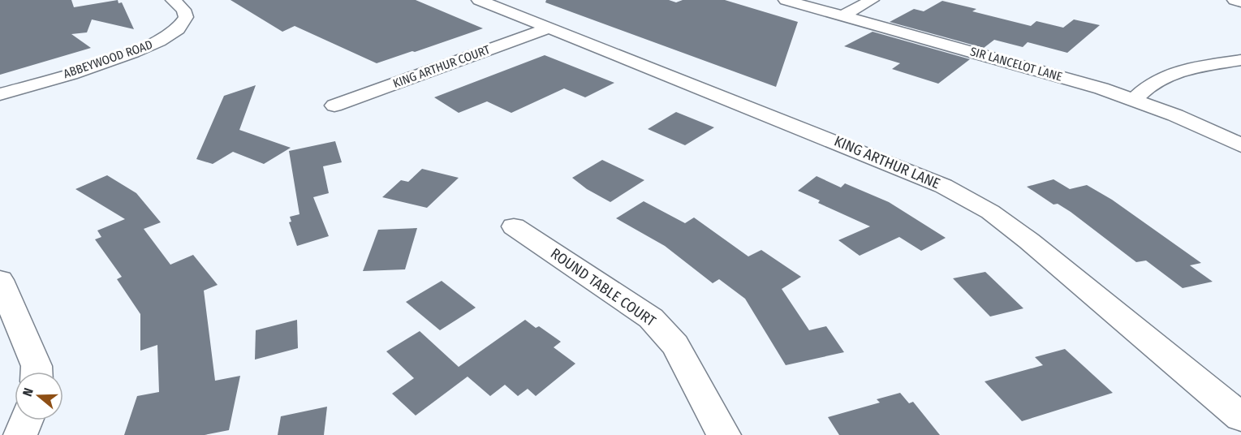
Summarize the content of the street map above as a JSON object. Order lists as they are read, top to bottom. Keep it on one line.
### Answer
{"streets":{"street":["ABBEYWOOD ROAD","SIR LANCELOT LANE","KING ARTHUR COURT","KING ARTHUR LANE","ROUND TABLE COURT"]},"crossings":[["KING ARTHUR COURT","KING ARTHUR LANE"]],"north":"left"}
